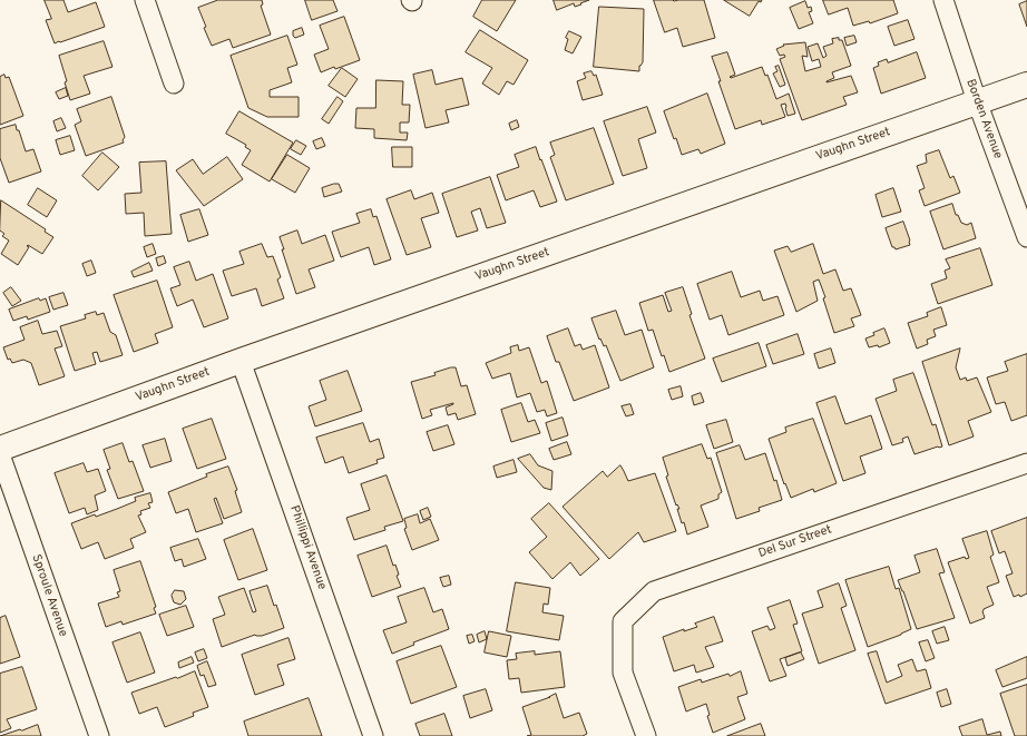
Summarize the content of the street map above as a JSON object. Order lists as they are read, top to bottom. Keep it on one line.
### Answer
{"streets":{"street":["Borden Avenue","Vaughn Street","Del Sur Street","Phillippi Avenue","Sproule Avenue"]},"crossings":[["Borden Avenue","Vaughn Street"],["Vaughn Street","Phillippi Avenue"]]}
